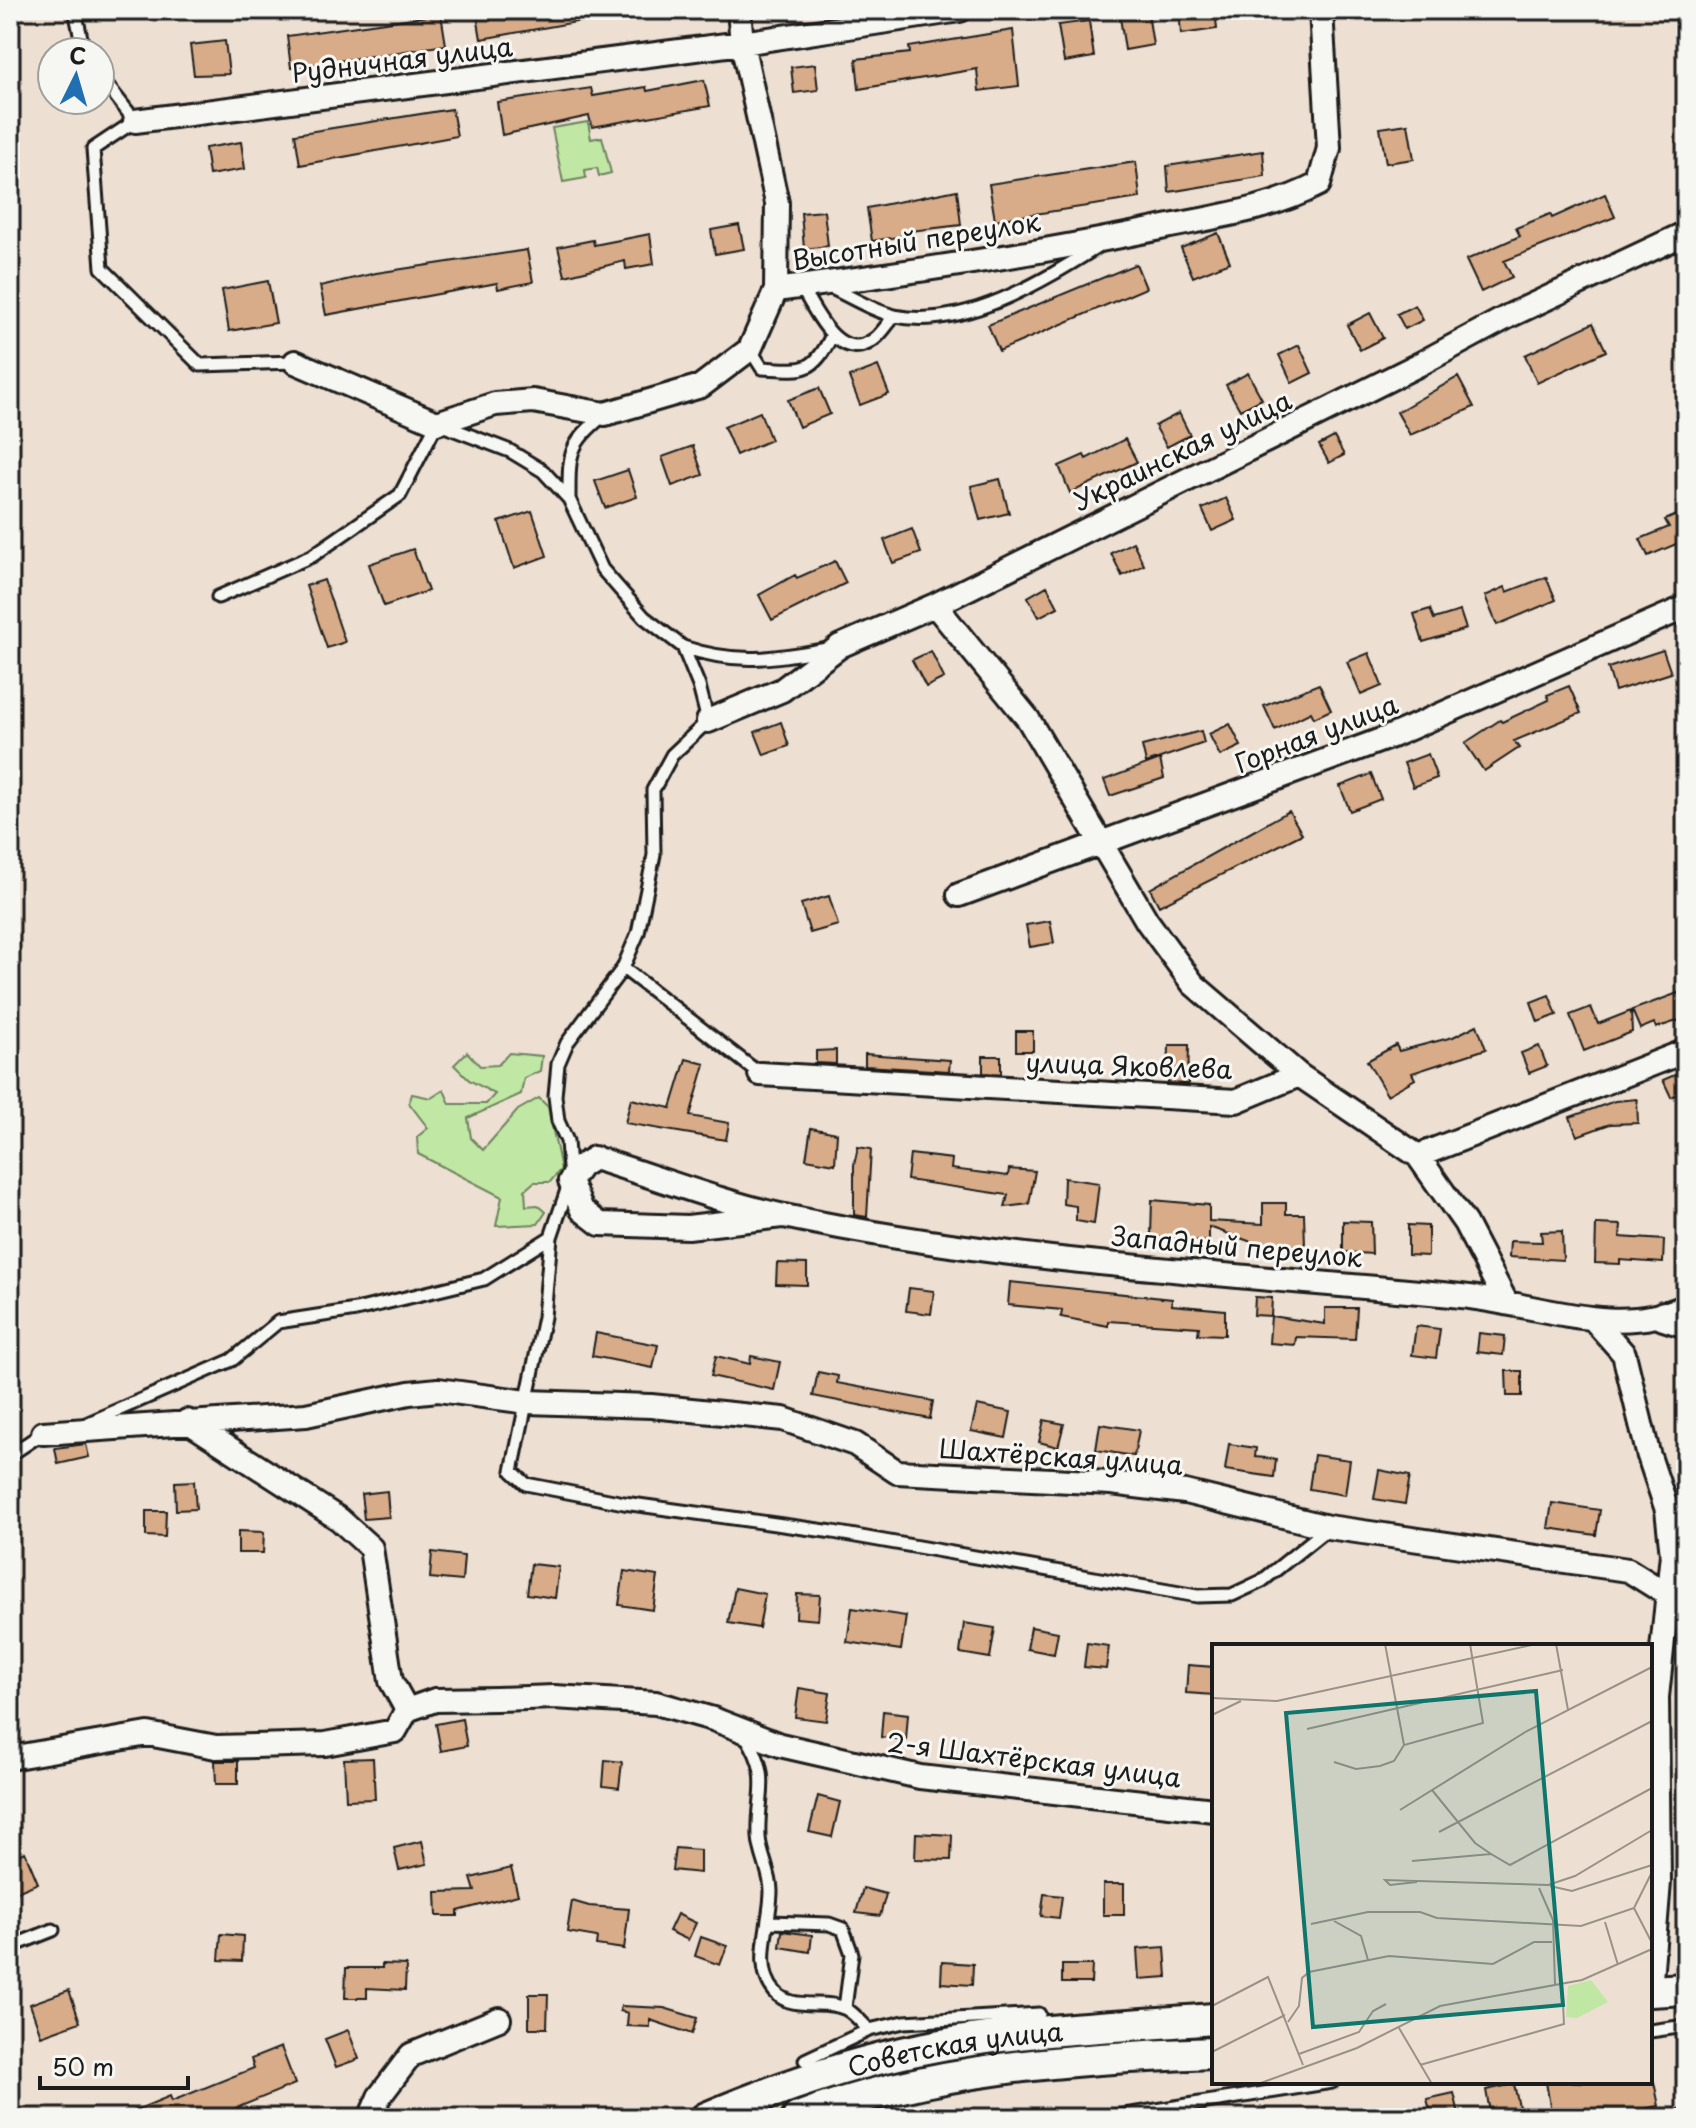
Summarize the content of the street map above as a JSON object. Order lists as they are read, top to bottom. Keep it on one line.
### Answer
{"streets":{"main road":["Советская улица"],"street":["Рудничная улица","Высотный переулок","Украинская улица","Горная улица","улица Яковлева","Западный переулок","Шахтёрская улица","2-я Шахтёрская улица"]},"scale_bar":"50 m","north":"top"}
